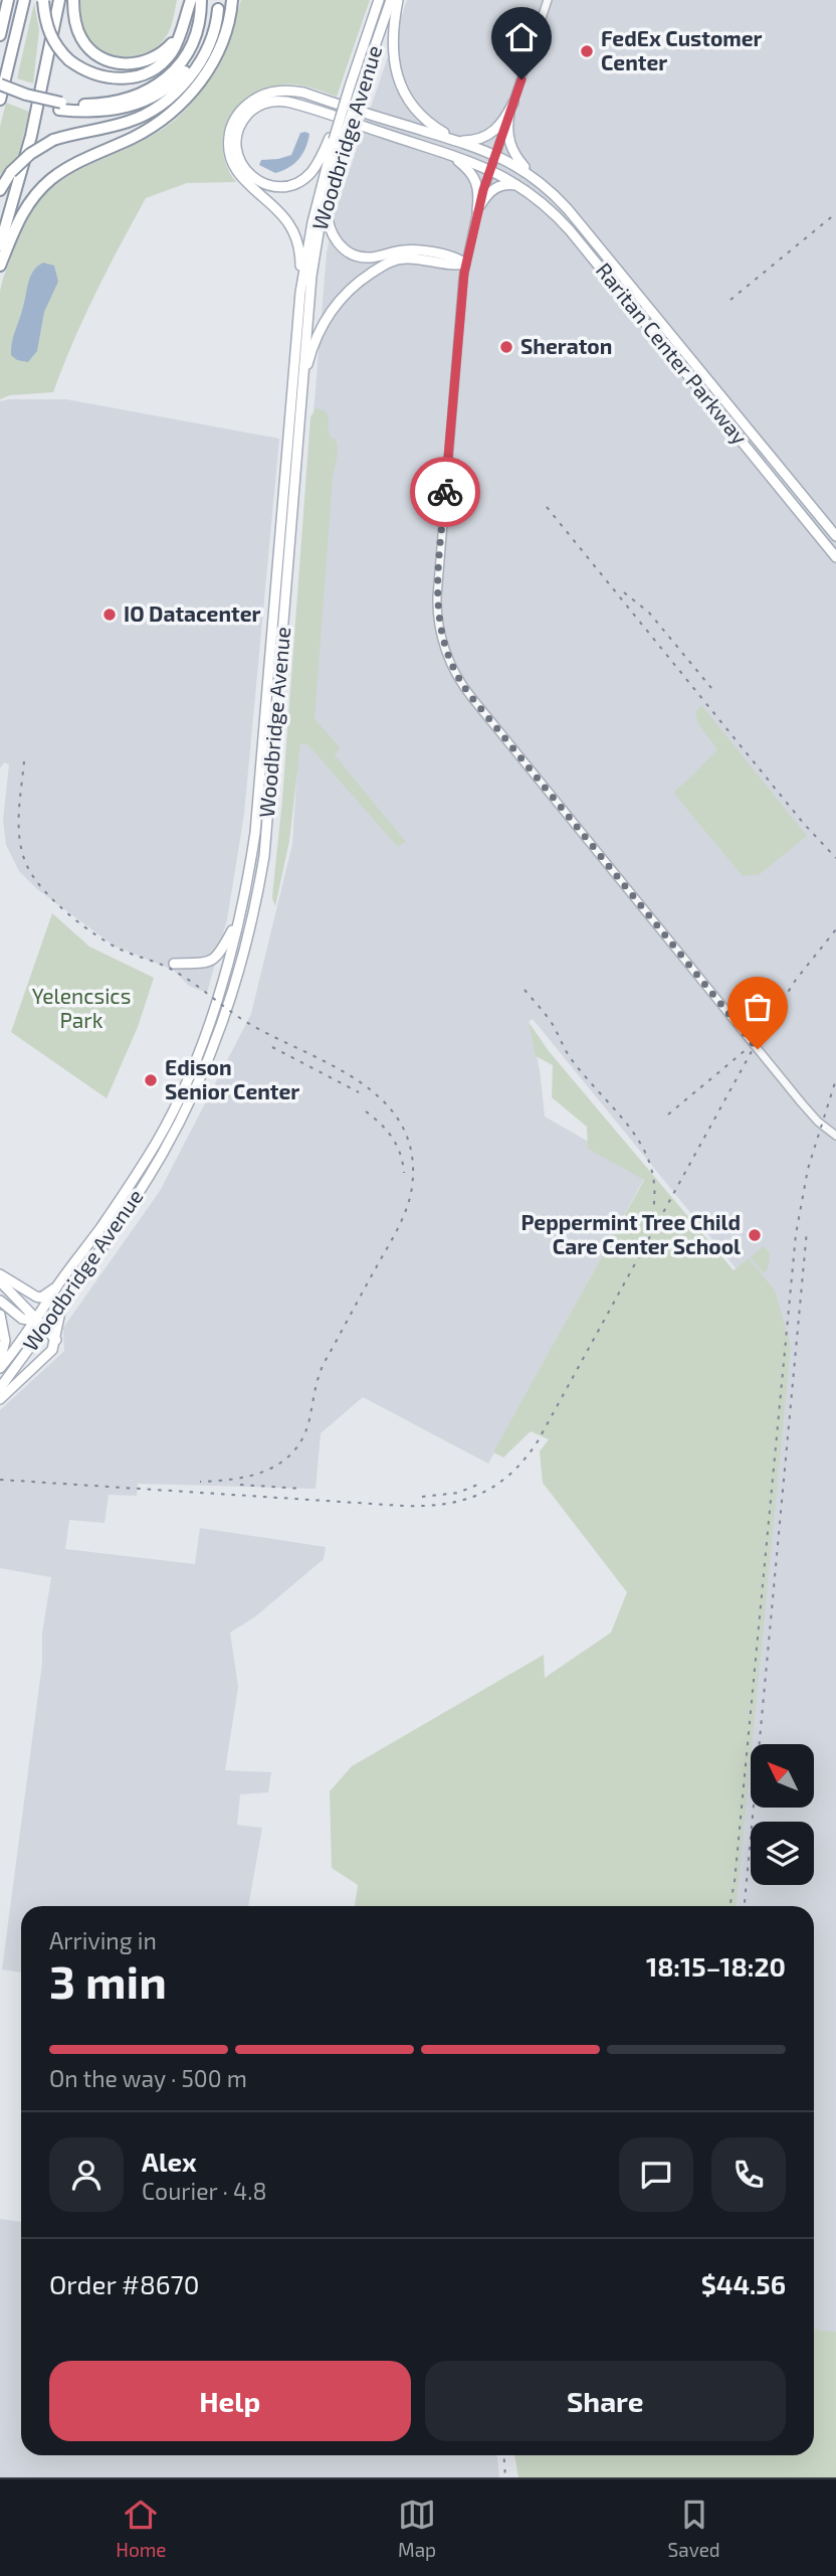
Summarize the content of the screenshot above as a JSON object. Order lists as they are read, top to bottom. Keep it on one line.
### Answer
{"streets":{"main road":["Woodbridge Avenue","Raritan Center Parkway"]},"crossings":[["Woodbridge Avenue","Raritan Center Parkway"]],"parks":["Yelencsics Park"],"places":["FedEx Customer Center","Sheraton","IO Datacenter","Edison Senior Center","Peppermint Tree Child Care Center School"],"north":"top left","page":{"heading":["3 min","Arriving in","18:15–18:20"],"panel":["Alex","Courier · 4.8","Order #8670","$44.56"],"bar":"On the way · 500 m","buttons":["Help","Share"],"tabs":["Home","Map","Saved"]}}
